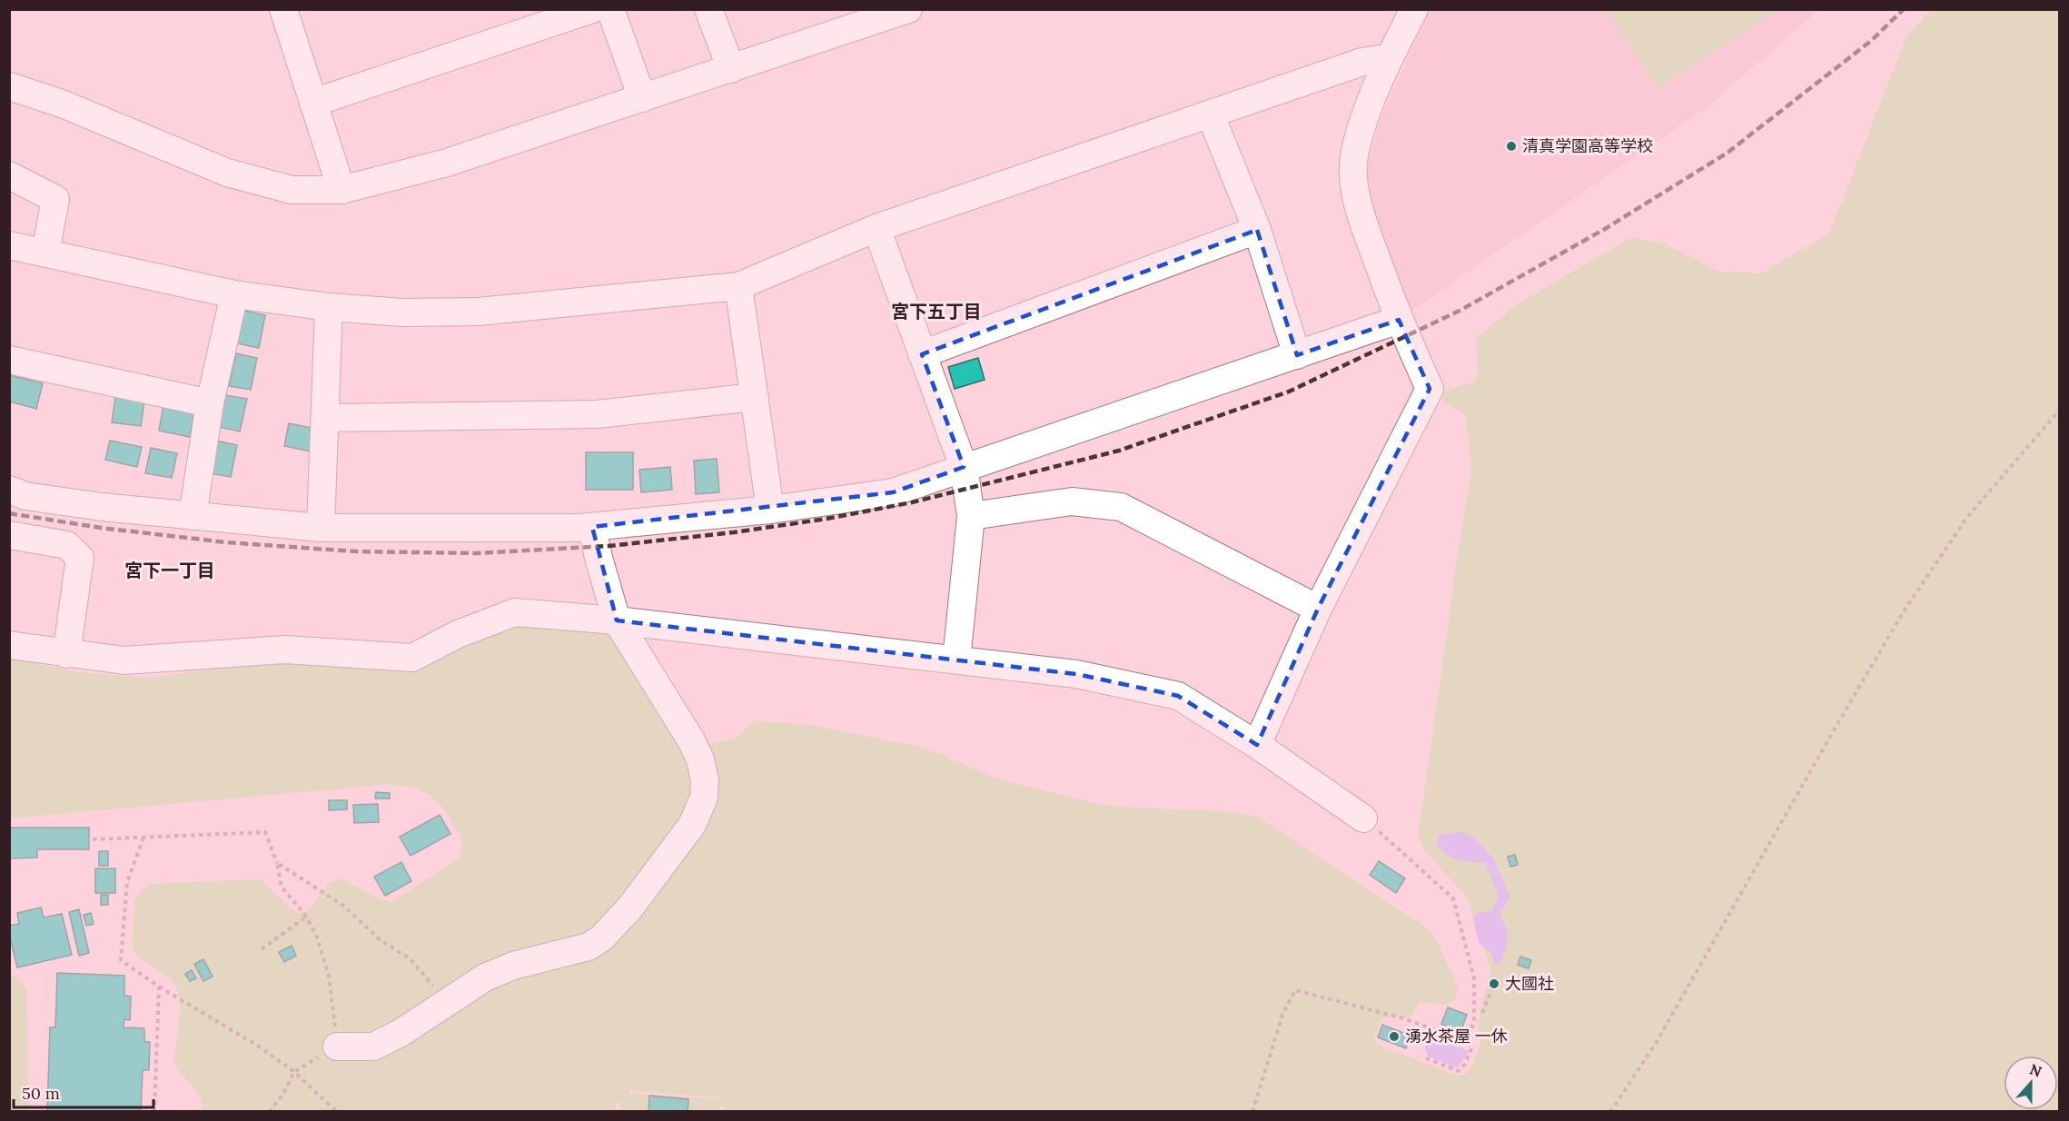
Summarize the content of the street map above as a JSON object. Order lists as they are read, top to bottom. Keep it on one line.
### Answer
{"districts":["宮下五丁目","宮下一丁目"],"places":["清真学園高等学校","大國社","湧水茶屋 一休"],"scale_bar":"50 m","north":"top"}
